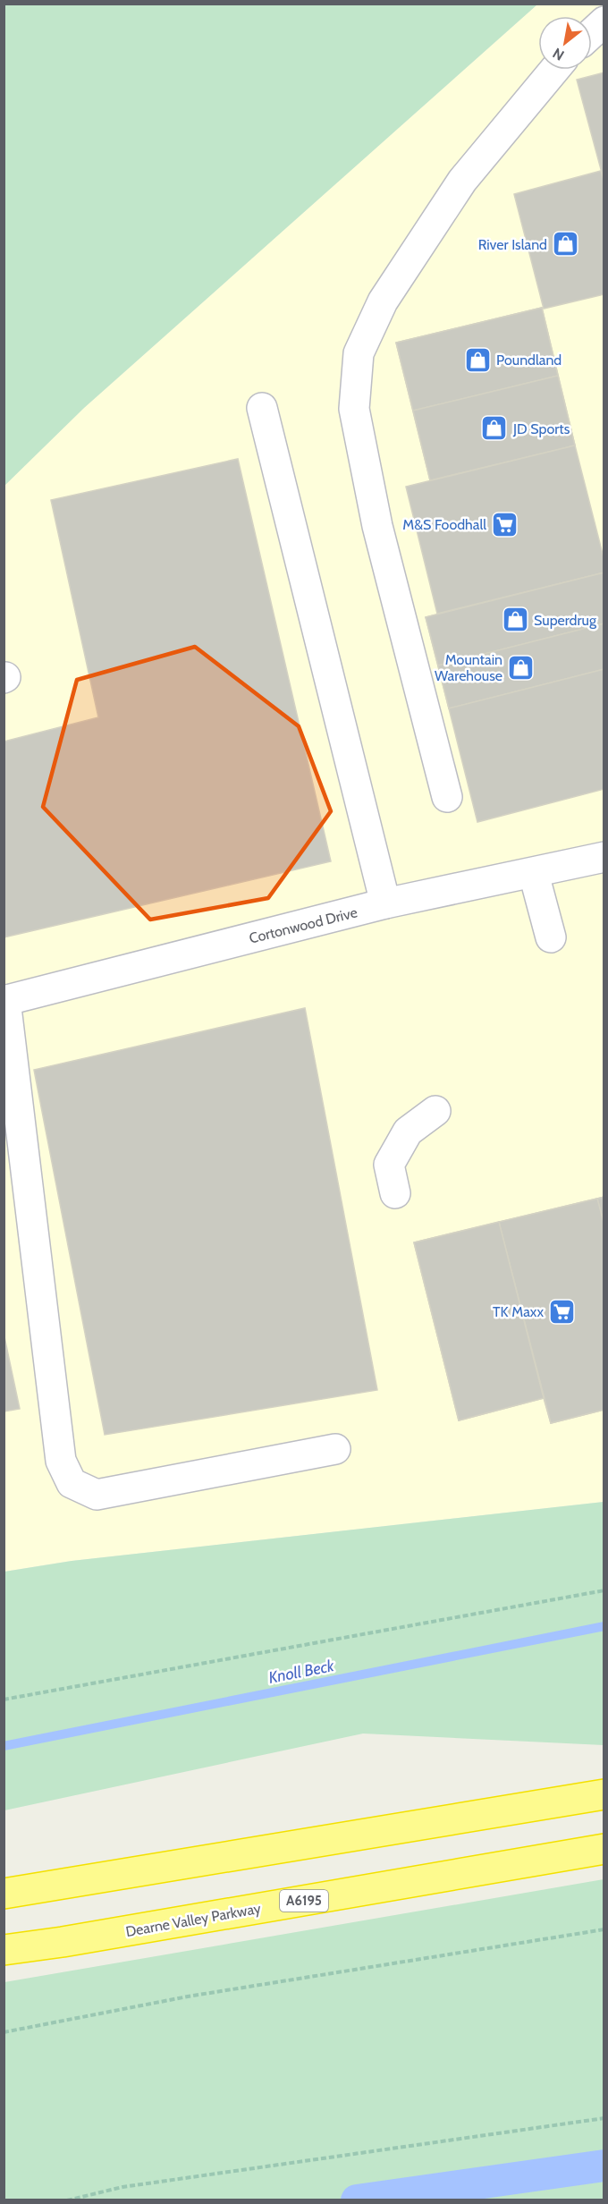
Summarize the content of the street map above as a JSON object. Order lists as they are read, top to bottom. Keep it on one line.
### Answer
{"streets":{"highway":["A6195","Dearne Valley Parkway"],"street":["Cortonwood Drive"]},"water":["Knoll Beck"],"places":{"shop":["River Island","Poundland","JD Sports","Superdrug","Mountain Warehouse"],"supermarket":["M&S Foodhall","TK Maxx"]},"north":"bottom left"}
